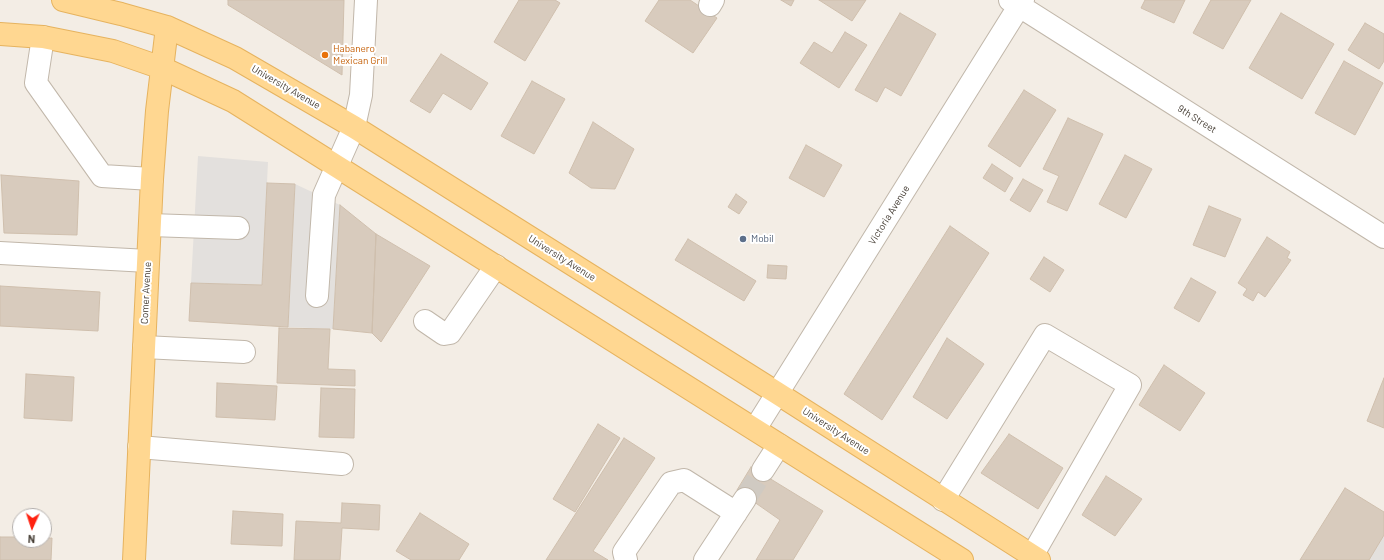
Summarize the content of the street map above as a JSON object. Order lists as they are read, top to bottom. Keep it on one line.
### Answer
{"streets":{"main road":["University Avenue","Comer Avenue"],"street":["9th Street","Victoria Avenue"]},"crossings":[["University Avenue","Victoria Avenue"],["University Avenue","Comer Avenue"],["9th Street","Victoria Avenue"]],"places":["Habanero Mexican Grill","Mobil"],"north":"bottom"}
